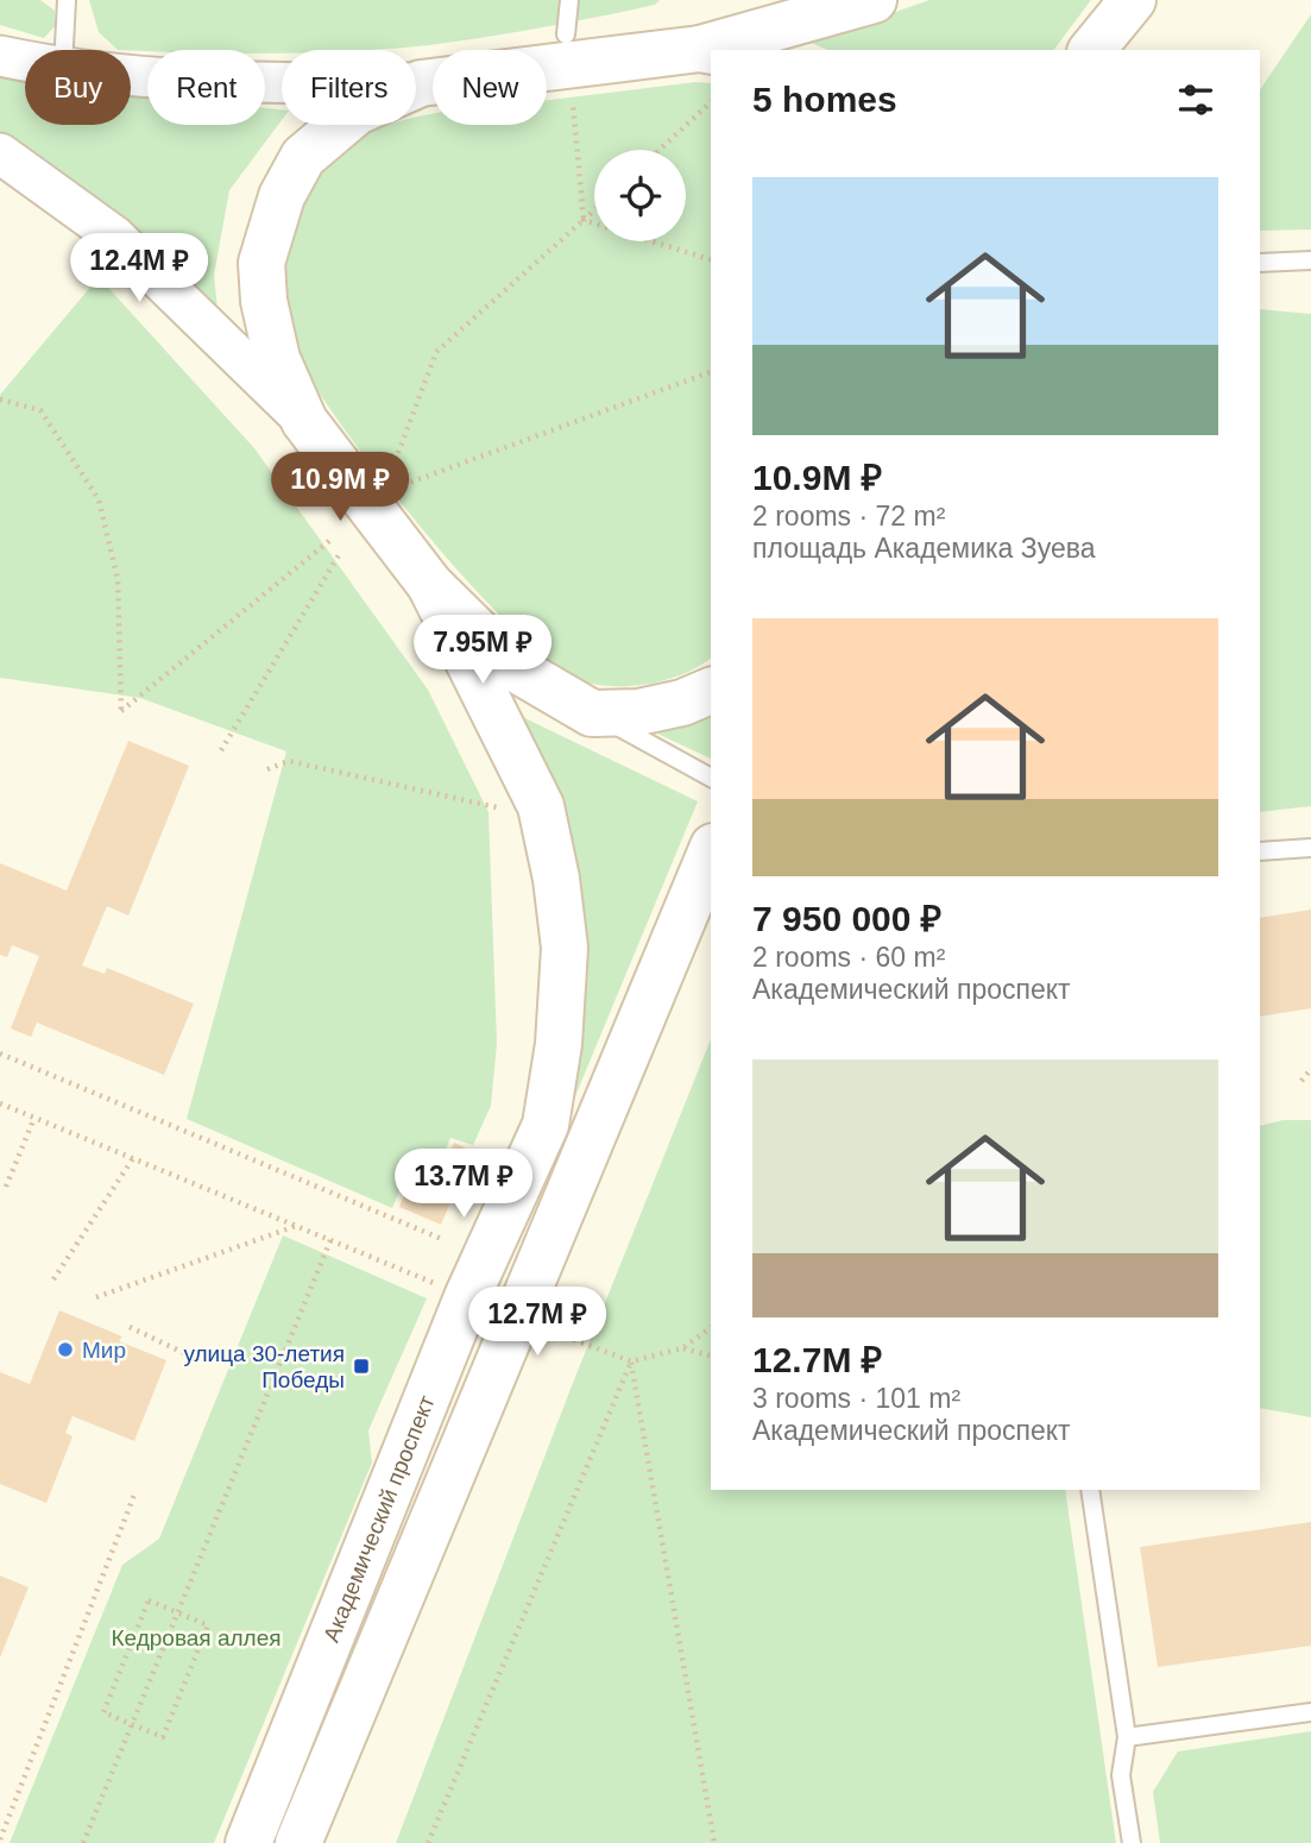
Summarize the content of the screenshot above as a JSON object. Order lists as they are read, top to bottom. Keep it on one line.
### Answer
{"streets":{"main road":["Академический проспект"]},"parks":["Кедровая аллея"],"places":{"other":["Мир"],"transit":["улица 30-летия Победы"]},"page":{"chip":["Buy","Rent","Filters","New"],"heading":"5 homes","list":[{"name":"10.9M ₽","note":"2 rooms · 72 m² · площадь Академика Зуева"},{"name":"7 950 000 ₽","note":"2 rooms · 60 m² · Академический проспект"},{"name":"12.7M ₽","note":"3 rooms · 101 m² · Академический проспект"}],"price":["12.4M ₽","10.9M ₽","7.95M ₽","13.7M ₽","12.7M ₽"]}}
